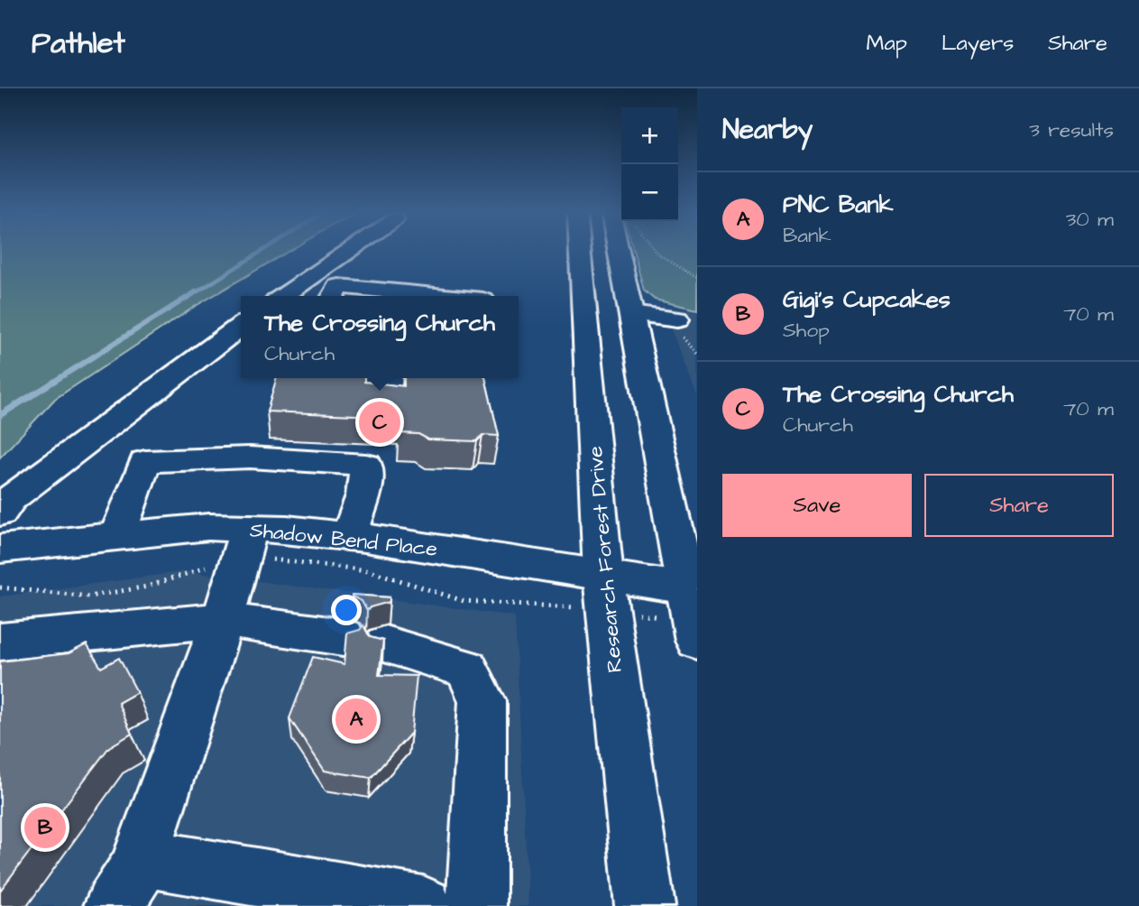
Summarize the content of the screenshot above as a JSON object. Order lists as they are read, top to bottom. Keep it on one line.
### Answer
{"streets":{"main road":["Shadow Bend Place","Research Forest Drive"]},"crossings":[["Shadow Bend Place","Research Forest Drive"]],"page":{"header":"Pathlet","nav":["Map","Layers","Share"],"heading":["Nearby","3 results"],"map_buttons":["+","−"],"list":[{"mark":"A","name":"PNC Bank","note":"Bank","value":"30 m"},{"mark":"B","name":"Gigi's Cupcakes","note":"Shop","value":"70 m"},{"mark":"C","name":"The Crossing Church","note":"Church","value":"70 m"}],"popup":["The Crossing Church","Church"],"pins":["C","A","B"],"buttons":["Save","Share"]}}
